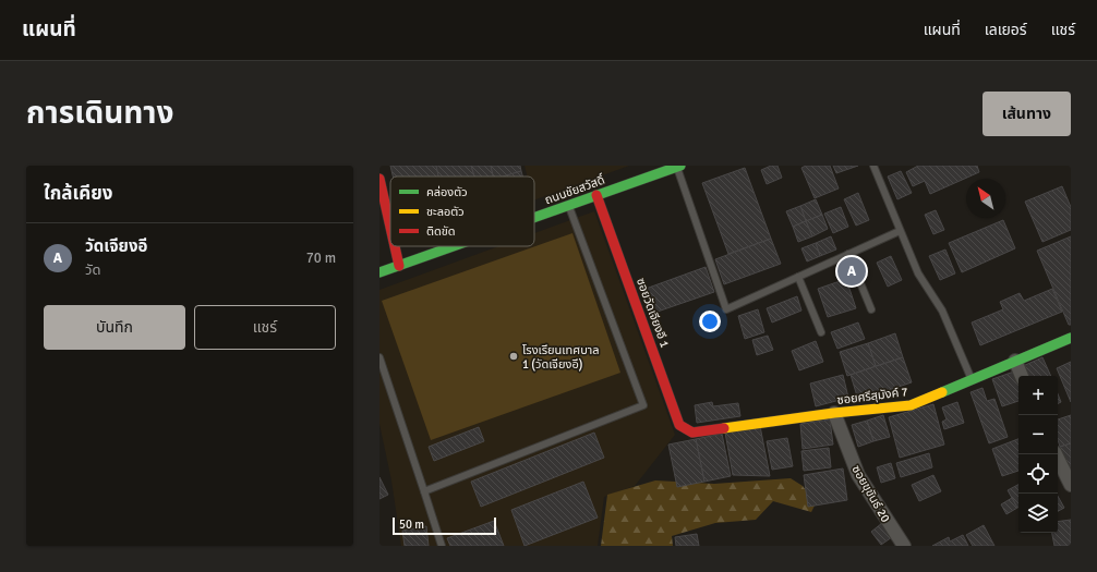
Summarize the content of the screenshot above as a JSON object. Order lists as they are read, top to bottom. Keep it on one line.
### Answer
{"streets":{"street":["ถนนชัยสวัสดิ์","ซอยวัดเจียงอี 1","ซอยศรีสุมังค์ 7","ซอยขุขันธ์ 20"]},"crossings":[["ถนนชัยสวัสดิ์","ซอยวัดเจียงอี 1"],["ซอยวัดเจียงอี 1","ซอยศรีสุมังค์ 7"],["ซอยศรีสุมังค์ 7","ซอยขุขันธ์ 20"]],"places":["โรงเรียนเทศบาล 1 (วัดเจียงอี)"],"legend":["คล่องตัว","ชะลอตัว","ติดขัด"],"scale_bar":"50 m","north":"top left","page":{"header":"แผนที่","nav":["แผนที่","เลเยอร์","แชร์"],"title":"การเดินทาง","buttons":["เส้นทาง",["บันทึก","แชร์"]],"heading":"ใกล้เคียง","list":[{"mark":"A","name":"วัดเจียงอี","note":"วัด","value":"70 m"}],"pins":"A","map_buttons":["+","−"],"scale":"50 m"}}
